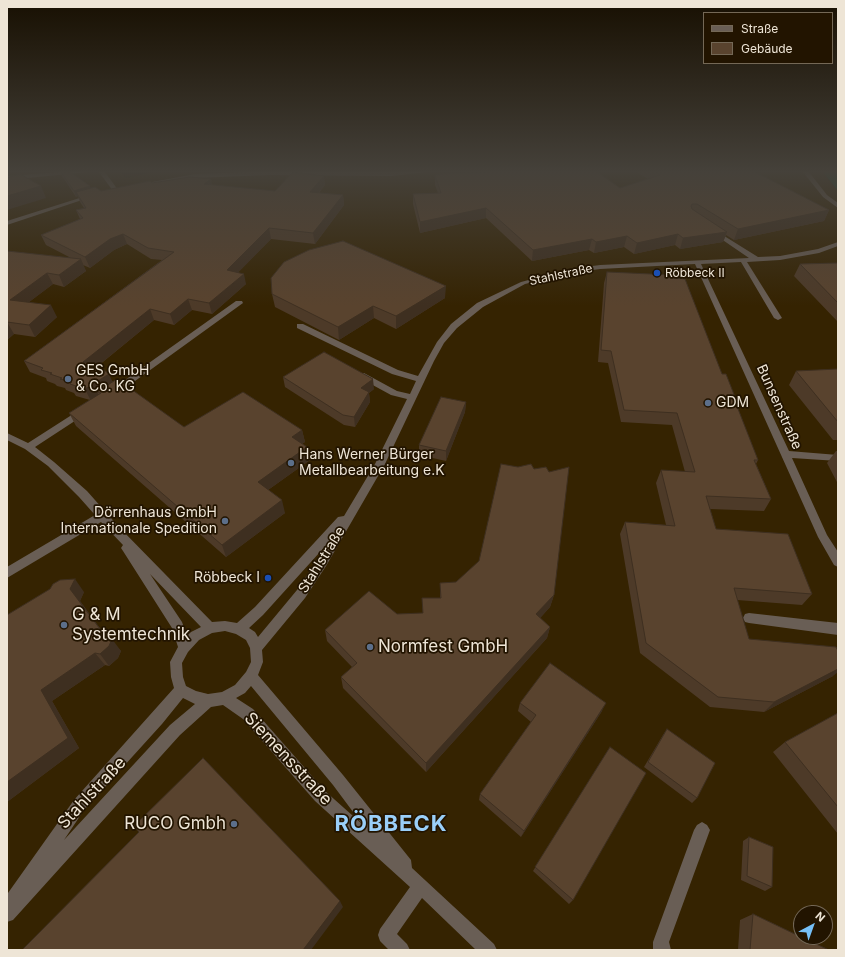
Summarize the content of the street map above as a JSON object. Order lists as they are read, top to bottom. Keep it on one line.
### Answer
{"streets":{"street":["Stahlstraße","Bunsenstraße","Siemensstraße"]},"crossings":[["Stahlstraße","Bunsenstraße"],["Stahlstraße","Siemensstraße"]],"districts":["RÖBBECK"],"places":["Röbbeck II","GES GmbH & Co. KG","GDM","Hans Werner Bürger Metallbearbeitung e.K","Dörrenhaus GmbH Internationale Spedition","Röbbeck I","G & M Systemtechnik","Normfest GmbH","RUCO Gmbh"],"legend":["Straße","Gebäude"],"north":"top right"}
